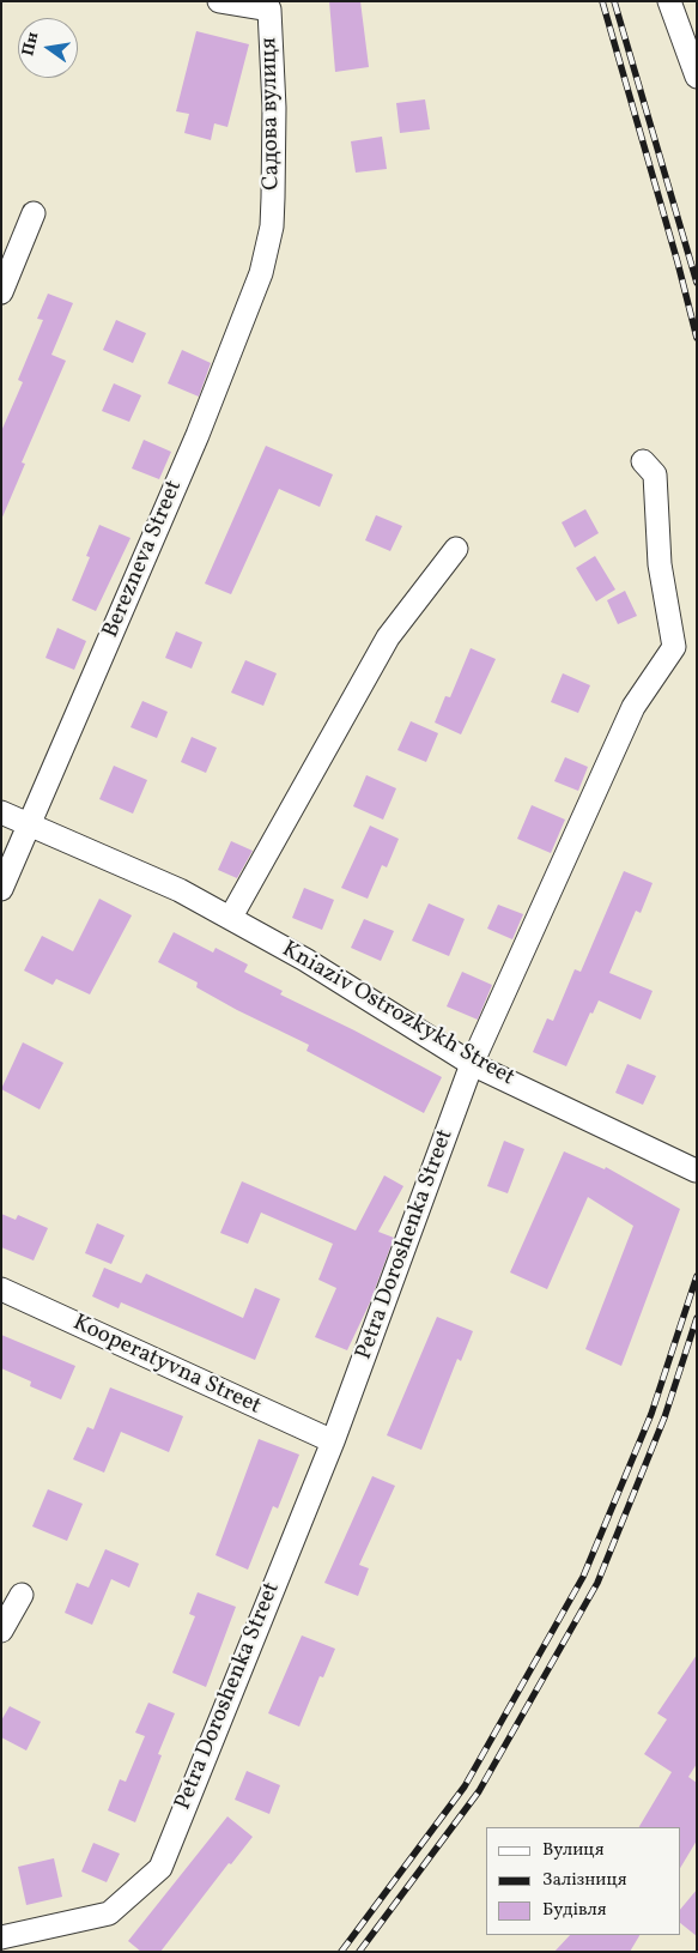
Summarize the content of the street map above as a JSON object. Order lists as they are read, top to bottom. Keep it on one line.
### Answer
{"streets":{"street":["Садова вулиця","Berezneva Street","Kniaziv Ostrozkykh Street","Petra Doroshenka Street","Kooperatyvna Street"]},"crossings":[["Садова вулиця","Berezneva Street"],["Berezneva Street","Kniaziv Ostrozkykh Street"],["Kniaziv Ostrozkykh Street","Petra Doroshenka Street"],["Petra Doroshenka Street","Kooperatyvna Street"]],"legend":["Вулиця","Залізниця","Будівля"],"north":"left"}
